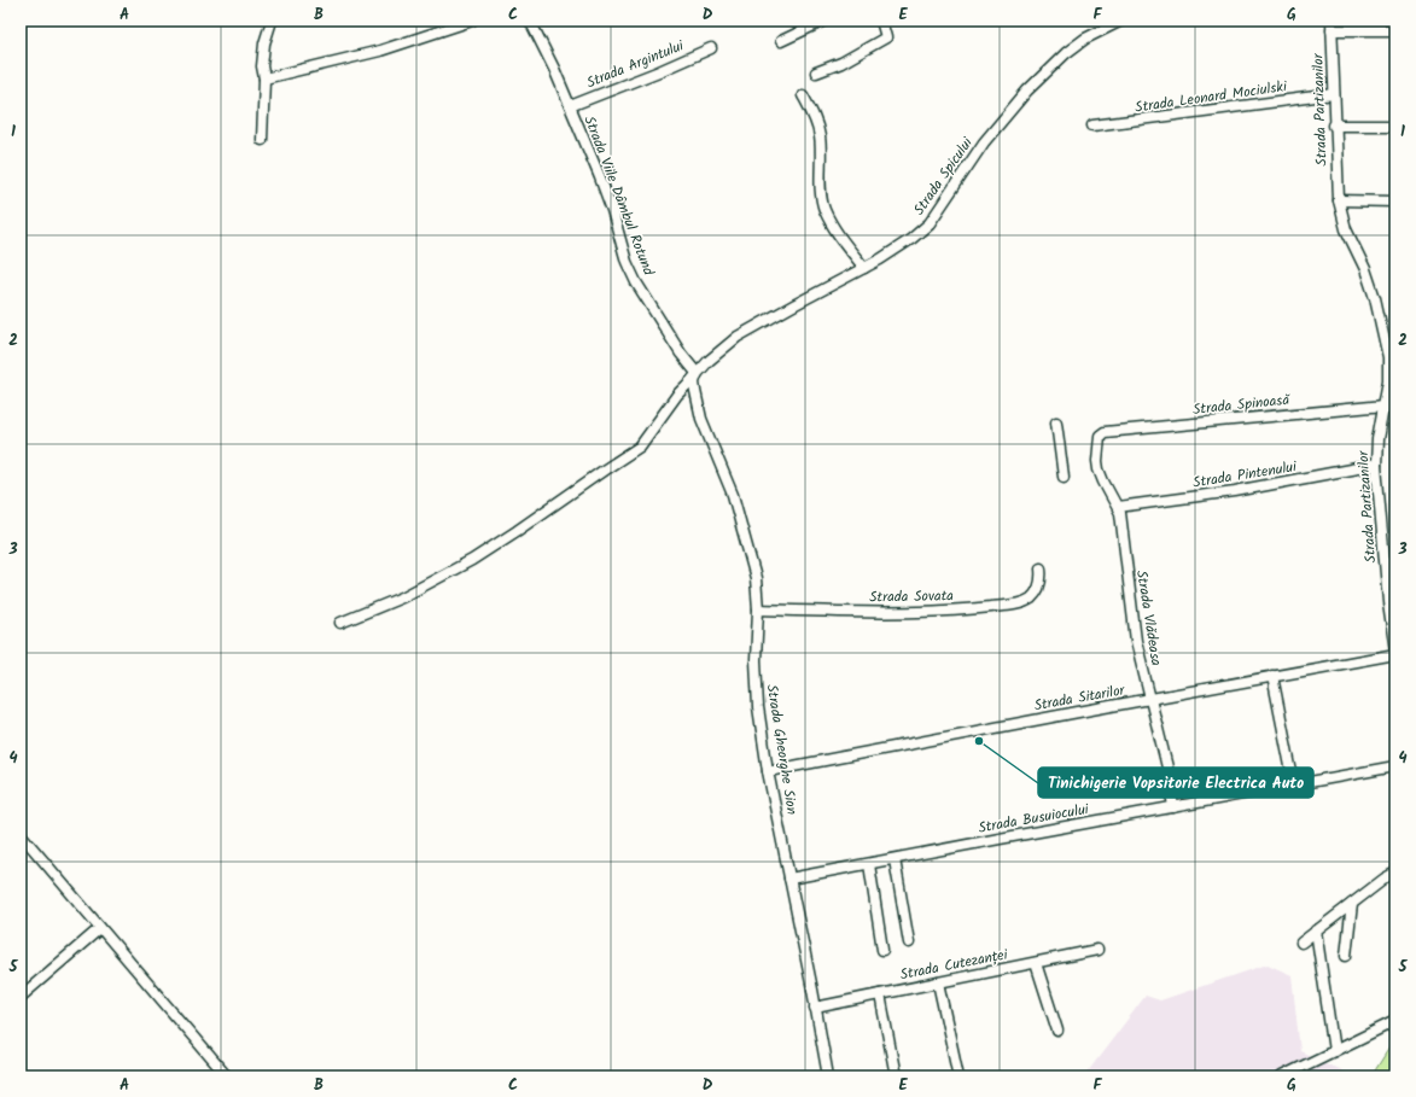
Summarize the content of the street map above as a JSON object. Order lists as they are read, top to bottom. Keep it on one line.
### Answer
{"streets":{"street":["Strada Argintului","Strada Leonard Mociulski","Strada Partizanilor","Strada Spicului","Strada Viile Dâmbul Rotund","Strada Spinoasă","Strada Pintenului","Strada Sovata","Strada Vlădeasa","Strada Sitarilor","Strada Gheorghe Sion","Strada Busuiocului","Strada Cutezanței"]},"crossings":[["Strada Argintului","Strada Viile Dâmbul Rotund"],["Strada Leonard Mociulski","Strada Partizanilor"],["Strada Partizanilor","Strada Spinoasă"],["Strada Partizanilor","Strada Pintenului"],["Strada Partizanilor","Strada Sitarilor"],["Strada Spicului","Strada Viile Dâmbul Rotund"],["Strada Spicului","Strada Gheorghe Sion"],["Strada Viile Dâmbul Rotund","Strada Gheorghe Sion"],["Strada Spinoasă","Strada Vlădeasa"],["Strada Pintenului","Strada Vlădeasa"],["Strada Sovata","Strada Gheorghe Sion"],["Strada Vlădeasa","Strada Sitarilor"],["Strada Vlădeasa","Strada Busuiocului"],["Strada Sitarilor","Strada Gheorghe Sion"],["Strada Gheorghe Sion","Strada Busuiocului"],["Strada Gheorghe Sion","Strada Cutezanței"]],"places":["Tinichigerie Vopsitorie Electrica Auto"],"grid":{"columns":["A","B","C","D","E","F","G"],"rows":["1","2","3","4","5"]}}
